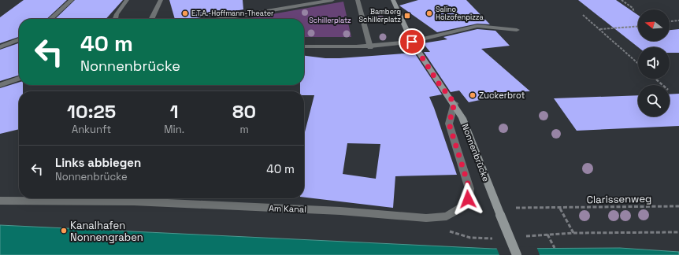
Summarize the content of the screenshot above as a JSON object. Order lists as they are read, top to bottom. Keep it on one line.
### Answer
{"streets":{"street":["Nonnenbrücke","Am Kanal"],"path":["Clarissenweg"]},"crossings":[["Nonnenbrücke","Am Kanal"]],"parks":["Schillerplatz"],"places":{"other":["E.T.A.-Hoffmann-Theater","Salino Holzofenpizza","Zuckerbrot","Kanalhafen Nonnengraben"],"transit":["Bamberg Schillerplatz"]},"north":"left","page":{"turn":["40 m","Nonnenbrücke"],"eta":["10:25","Ankunft","1","Min.","80","m"],"list":[{"name":"Links abbiegen","note":"Nonnenbrücke","value":"40 m"}]}}
